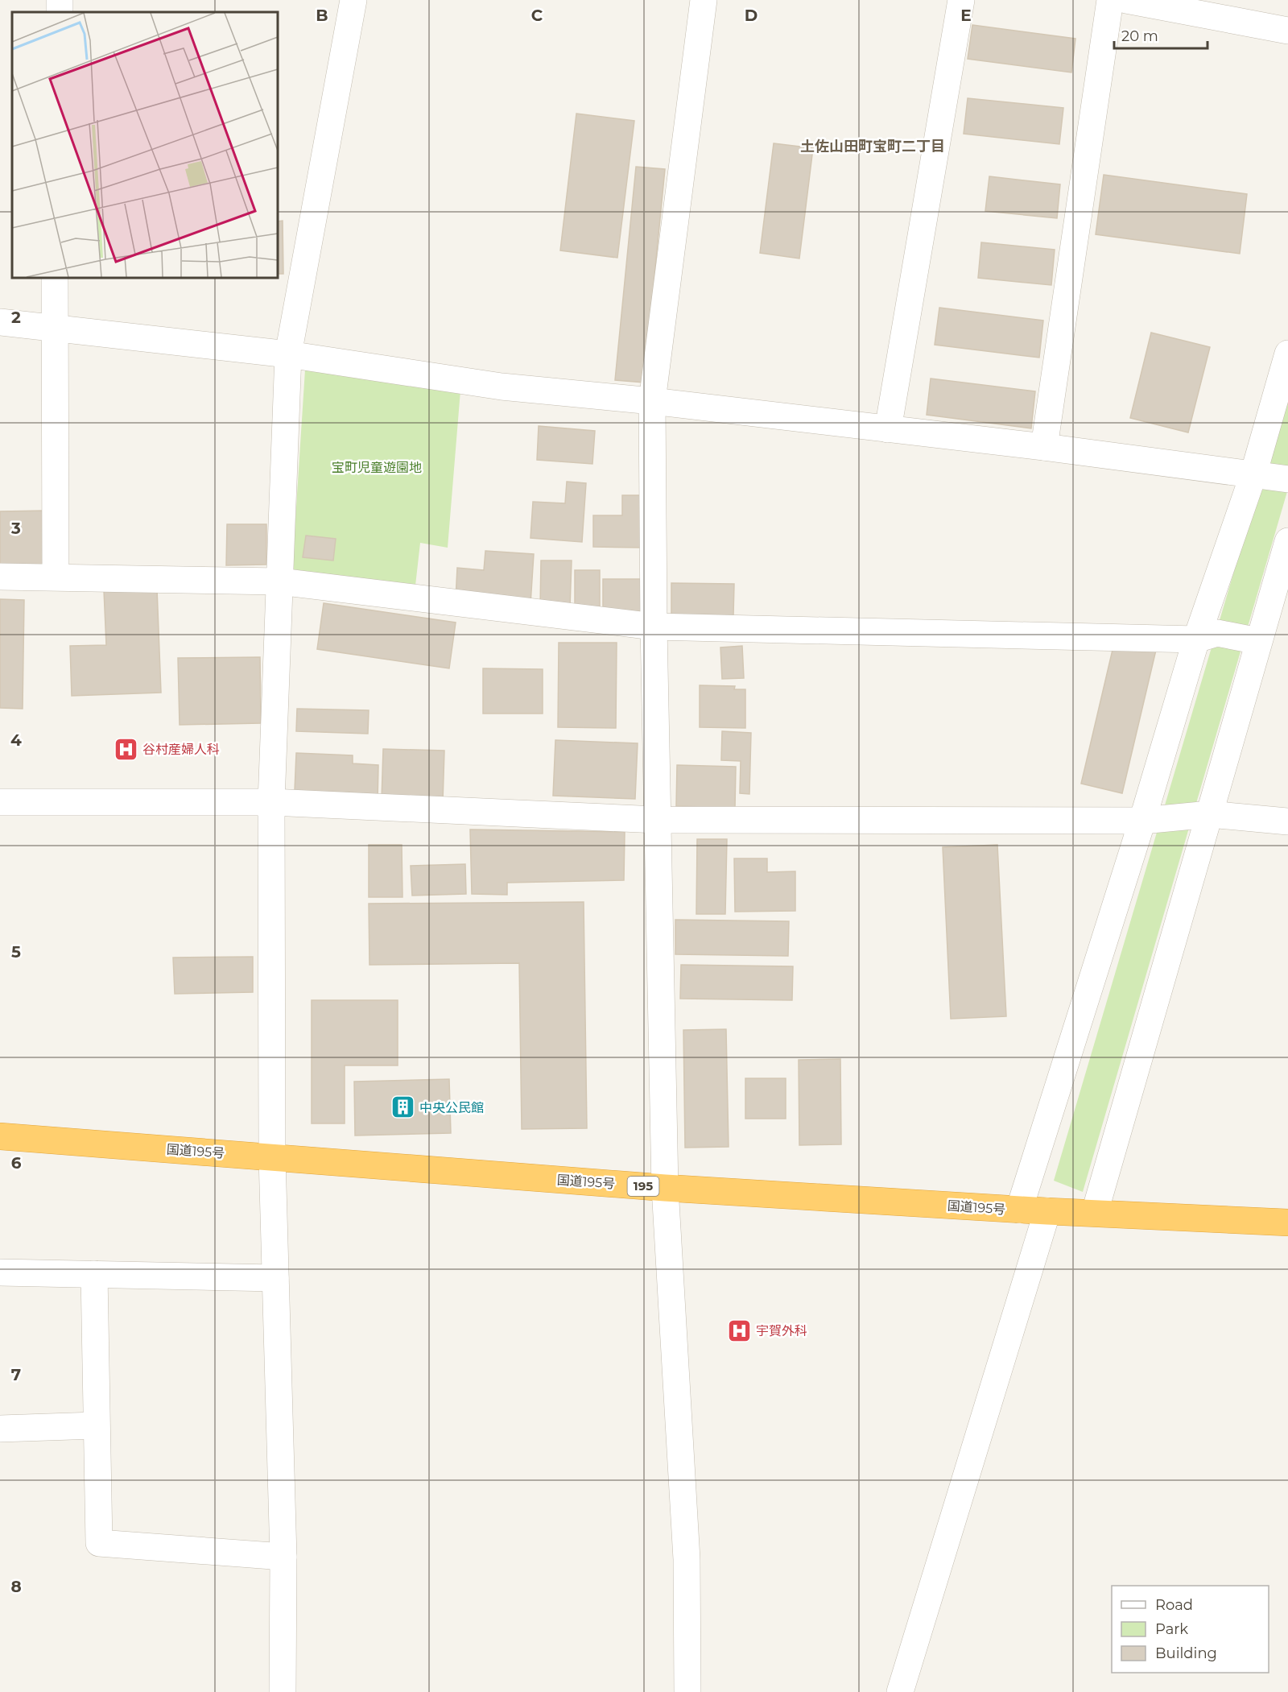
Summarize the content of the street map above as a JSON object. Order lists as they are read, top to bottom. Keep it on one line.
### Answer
{"streets":{"highway":["国道195号","195"]},"districts":["土佐山田町宝町二丁目"],"parks":["宝町児童遊園地"],"places":{"hospital":["谷村産婦人科","宇賀外科"],"building":["中央公民館"]},"legend":["Road","Park","Building"],"scale_bar":"20 m","grid":{"columns":["B","C","D","E"],"rows":["2","3","4","5","6","7","8"]}}
